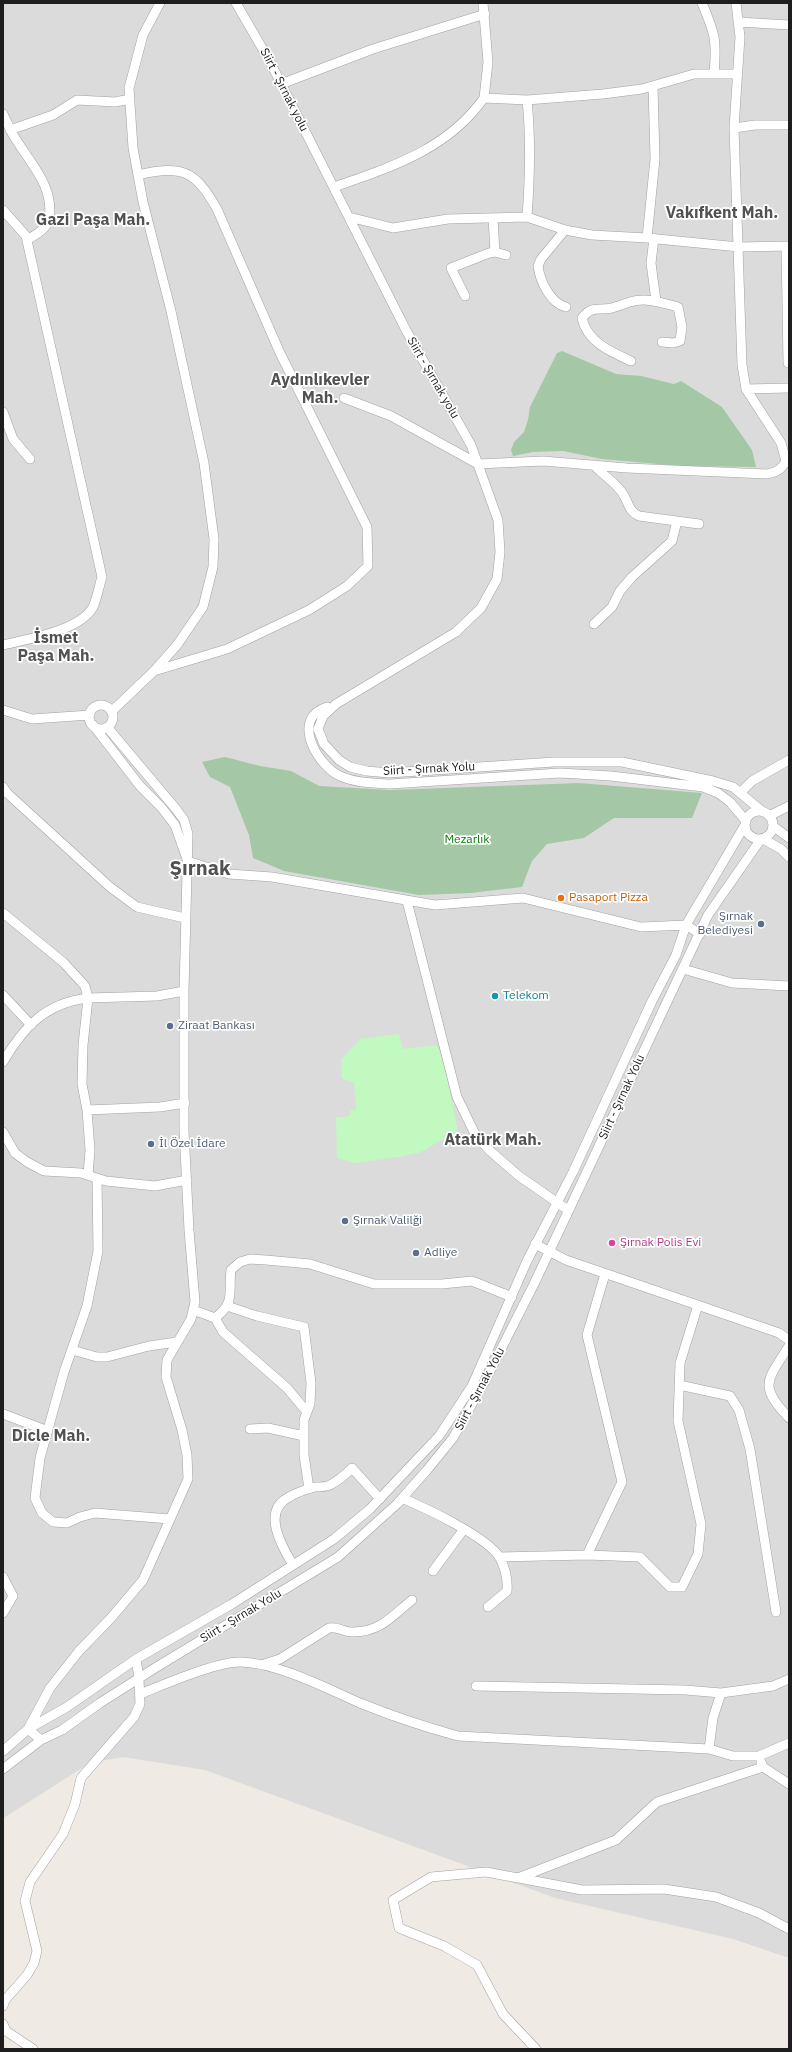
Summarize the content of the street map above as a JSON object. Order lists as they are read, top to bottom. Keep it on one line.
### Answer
{"streets":{"street":["Siirt - Şırnak yolu","Siirt - Şırnak Yolu"]},"crossings":[["Siirt - Şırnak yolu","Siirt - Şırnak Yolu"]],"districts":["Vakıfkent Mah.","Gazi Paşa Mah.","Aydınlıkevler Mah.","İsmet Paşa Mah.","Şırnak","Atatürk Mah.","Dicle Mah."],"parks":["Mezarlık"],"places":["Pasaport Pizza","Şırnak Belediyesi","Telekom","Ziraat Bankası","İl Özel İdare","Şırnak Valilği","Şırnak Polis Evi","Adliye"]}
